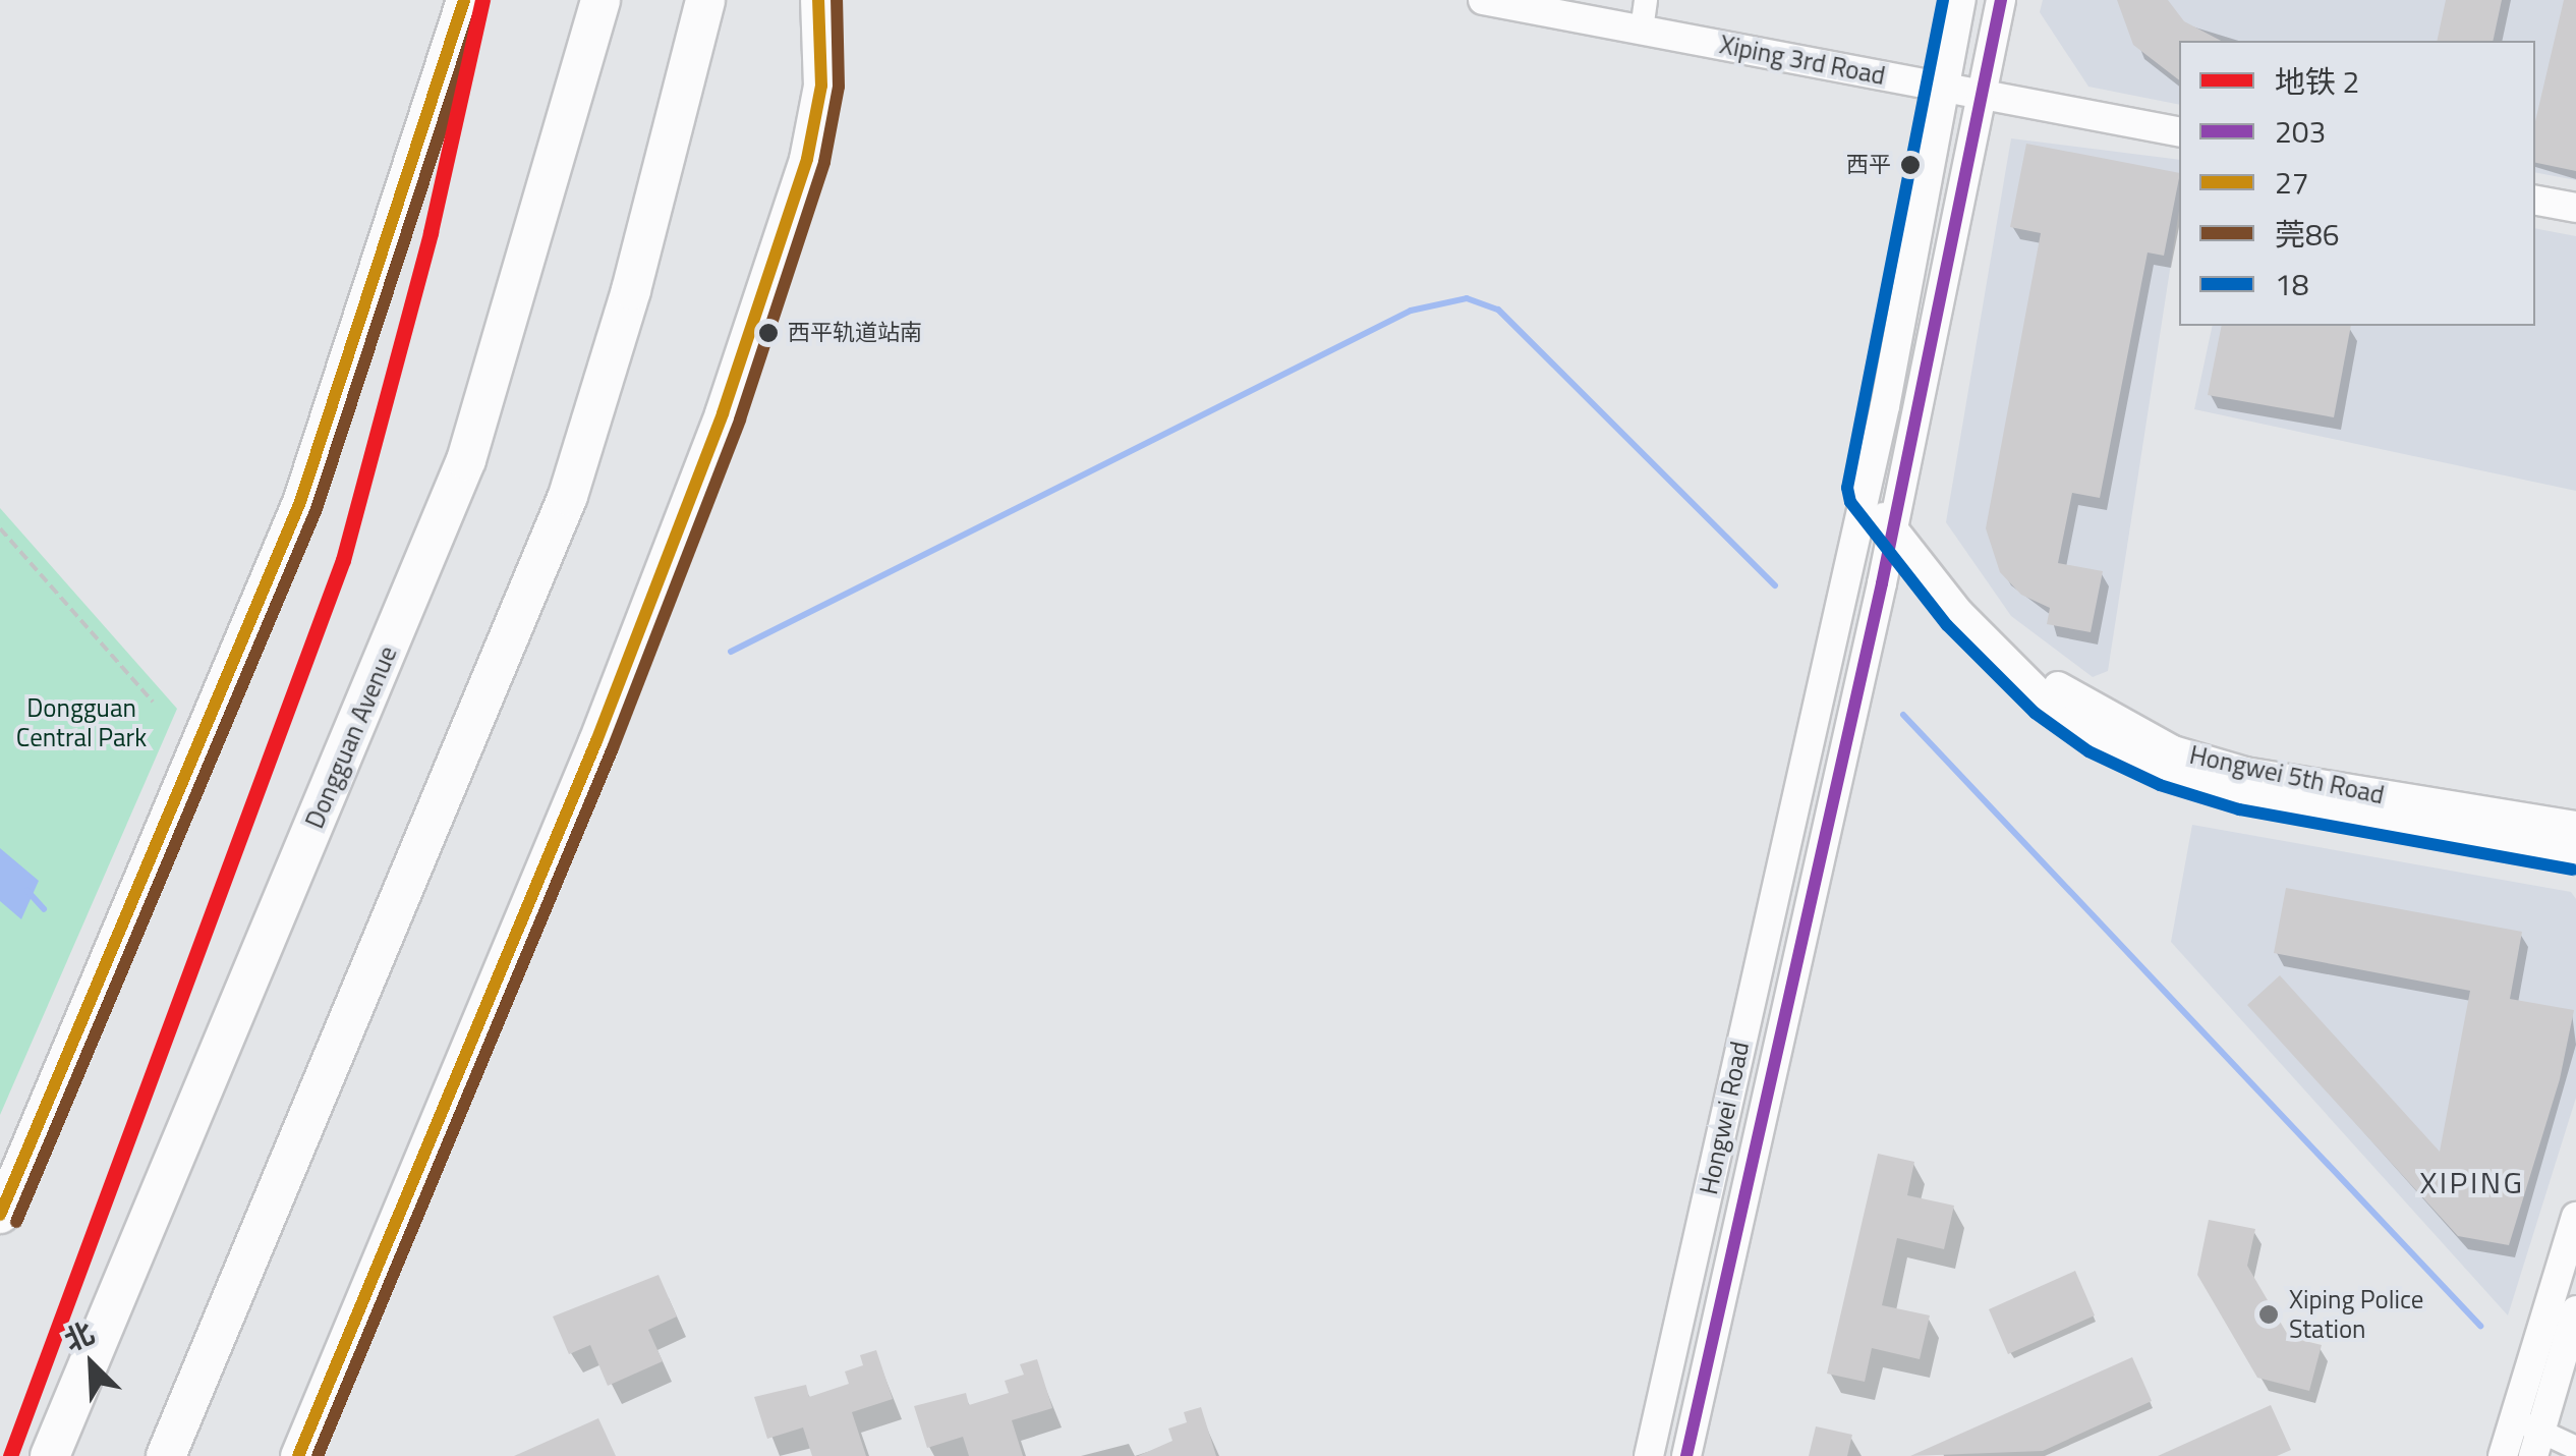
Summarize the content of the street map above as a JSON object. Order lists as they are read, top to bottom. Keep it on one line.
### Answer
{"streets":{"highway":["Dongguan Avenue"],"street":["Xiping 3rd Road","Hongwei 5th Road","Hongwei Road"]},"crossings":[["Hongwei 5th Road","Hongwei Road"]],"districts":["XIPING"],"parks":["Dongguan Central Park"],"places":["西平","西平轨道站南","Xiping Police Station"],"lines":["metro line 2","transit line 203","transit line 27","transit line 莞86","transit line 18"],"legend":["地铁 2","203","27","莞86","18"],"north":"top left"}
